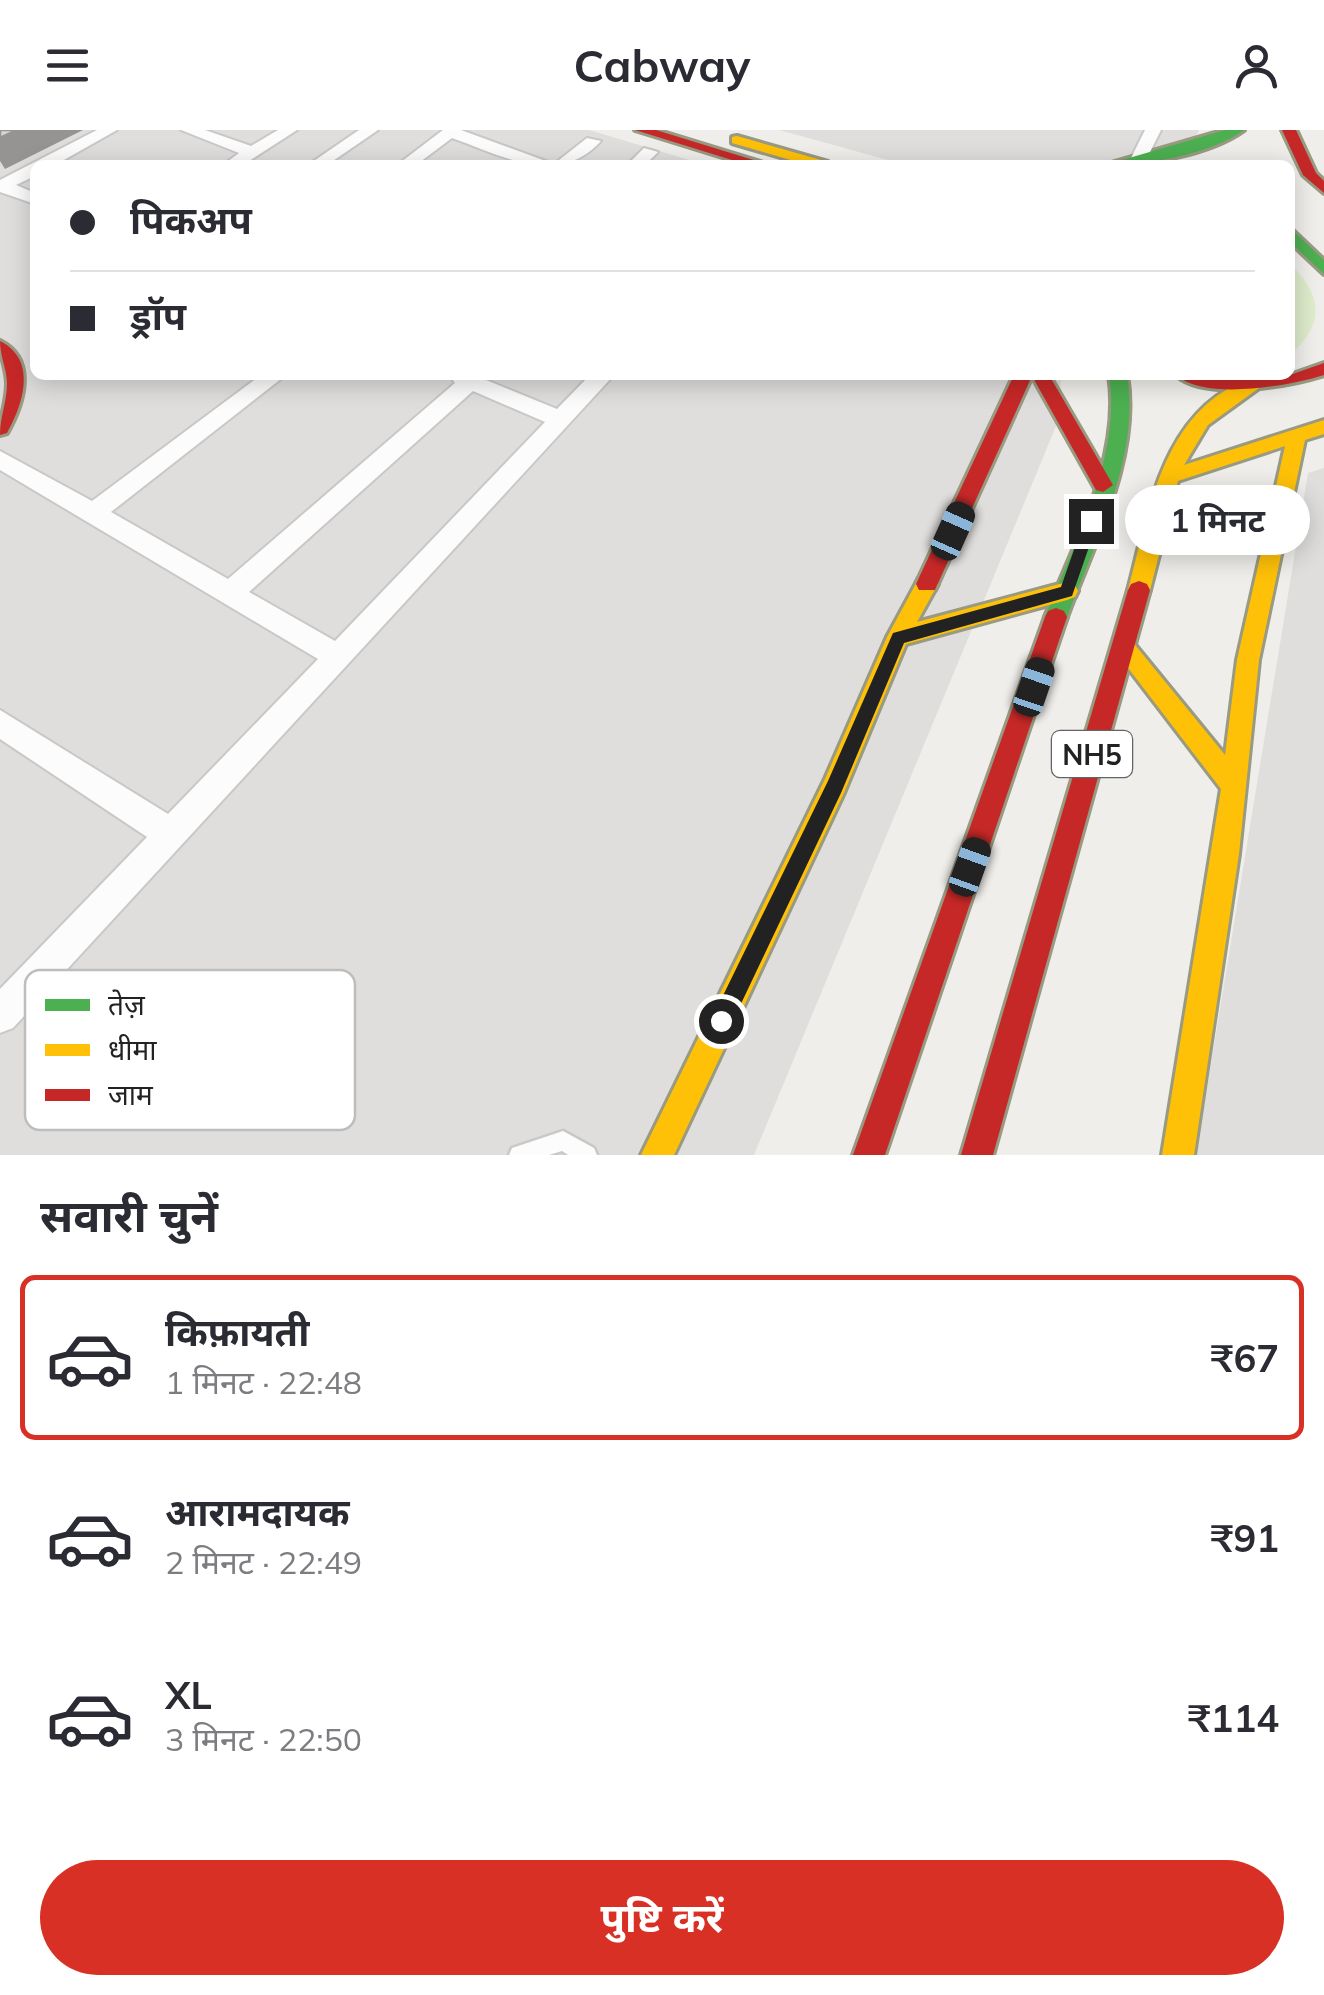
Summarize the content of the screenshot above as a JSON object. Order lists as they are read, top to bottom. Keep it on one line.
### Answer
{"streets":{"main road":["NH5"]},"legend":["तेज़","धीमा","जाम"],"page":{"header":"Cabway","banner":["पिकअप","ड्रॉप"],"bubble":"1 मिनट","heading":"सवारी चुनें","list":[{"name":"किफ़ायती","note":"1 मिनट · 22:48","value":"₹67"},{"name":"आरामदायक","note":"2 मिनट · 22:49","value":"₹91"},{"name":"XL","note":"3 मिनट · 22:50","value":"₹114"}],"buttons":"पुष्टि करें"}}
